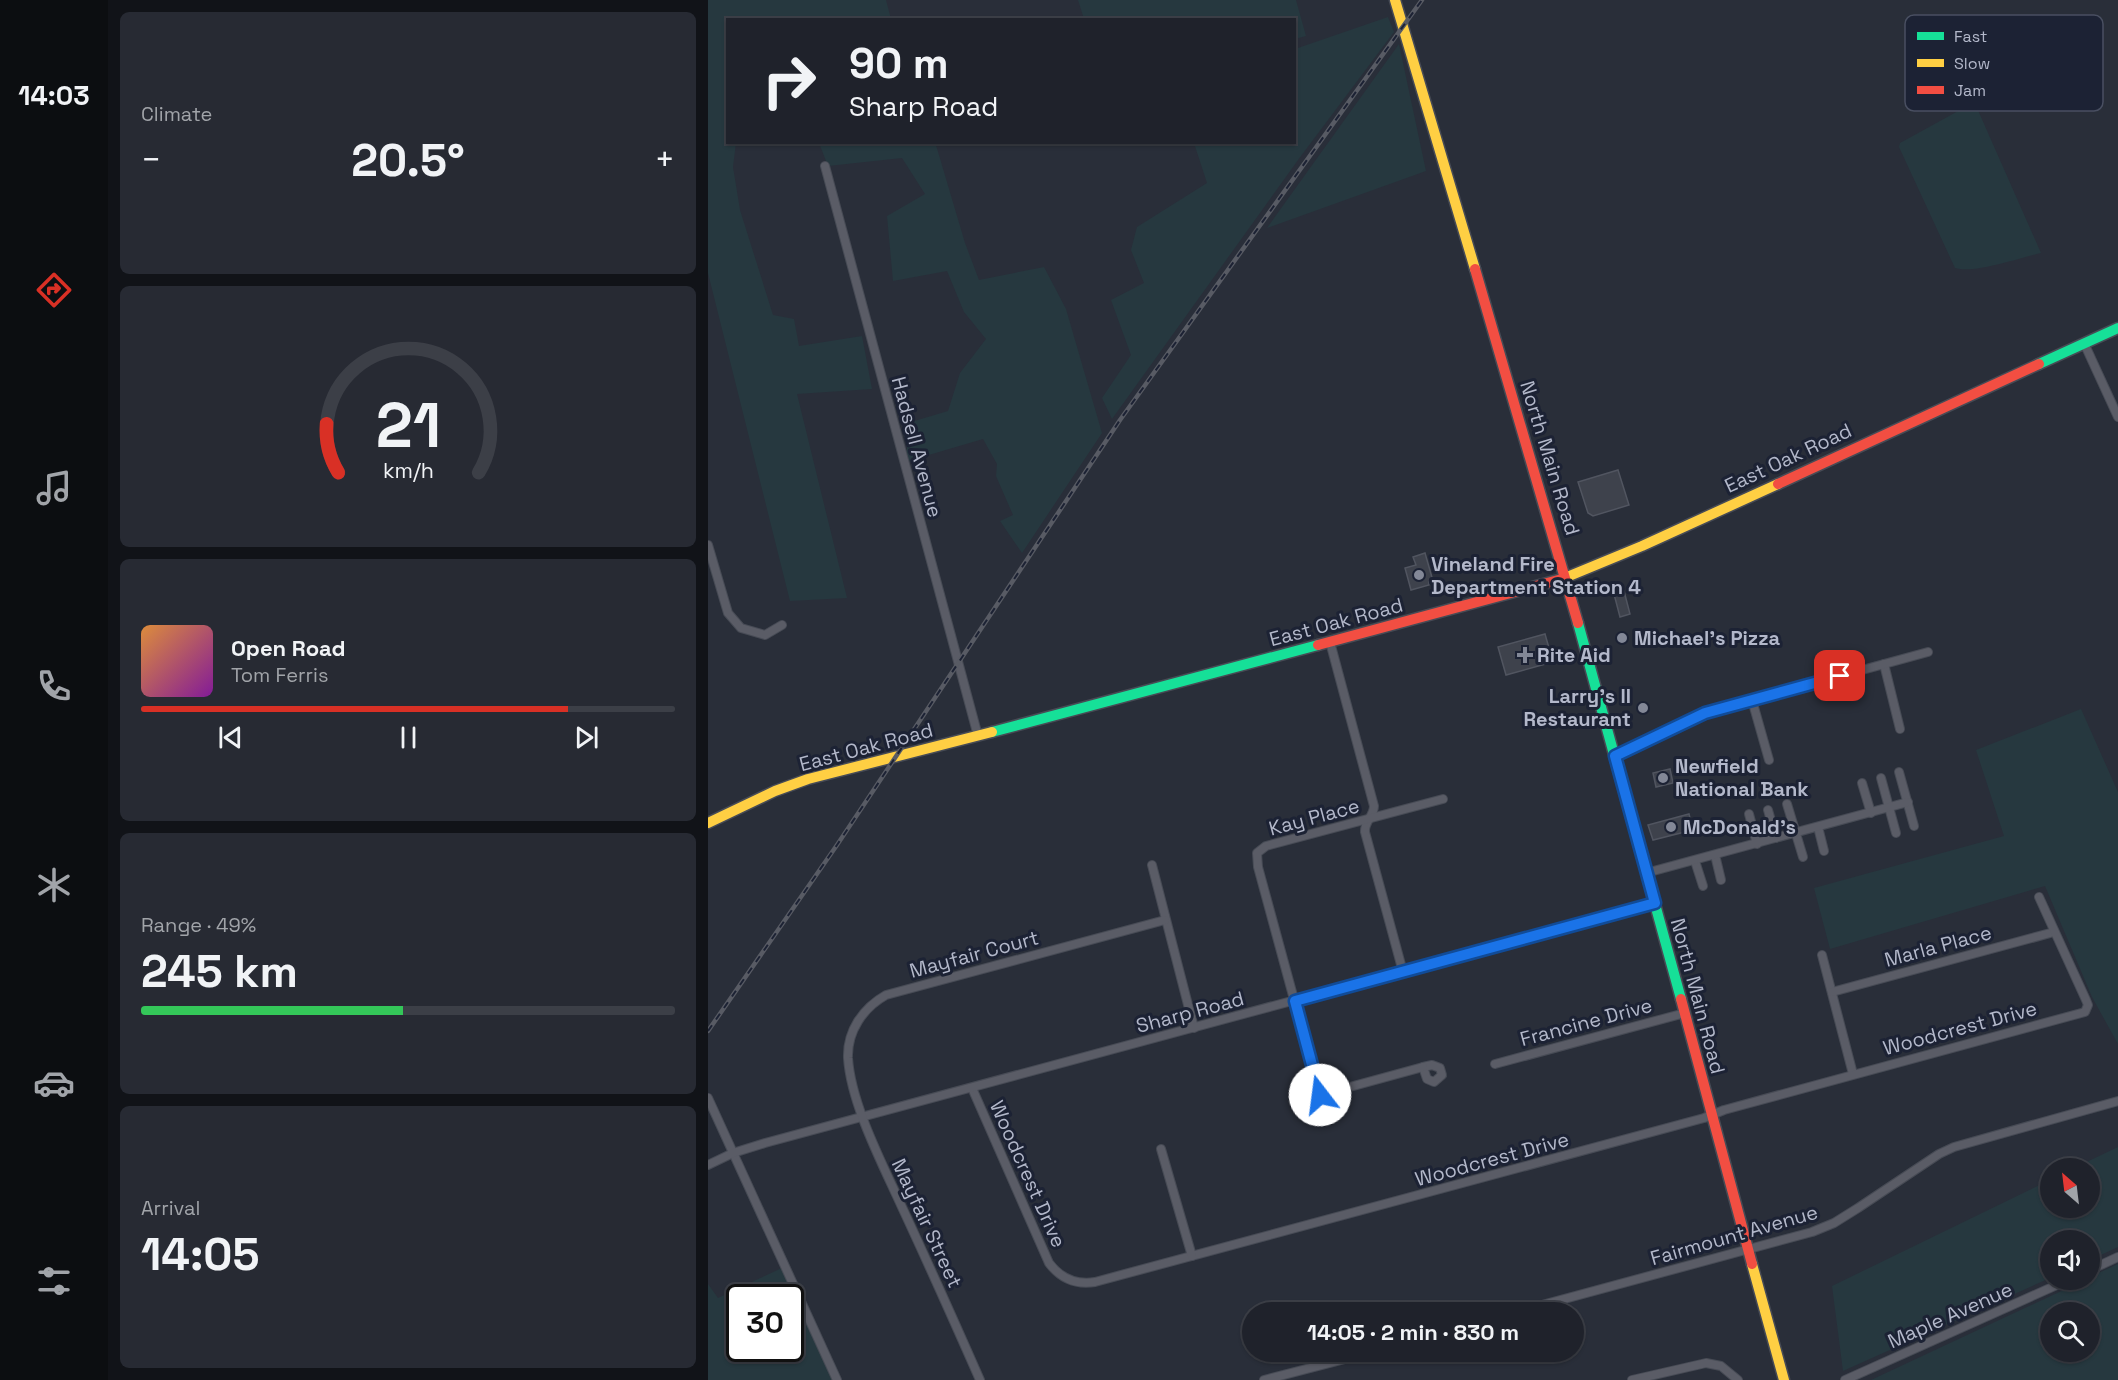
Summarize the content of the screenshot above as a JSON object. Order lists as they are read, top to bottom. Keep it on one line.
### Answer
{"streets":{"street":["Hadsell Avenue","North Main Road","East Oak Road","Kay Place","Marla Place","Mayfair Court","Sharp Road","Francine Drive","Woodcrest Drive","Mayfair Street","Fairmount Avenue","Maple Avenue"]},"crossings":[["Hadsell Avenue","East Oak Road"],["North Main Road","East Oak Road"],["North Main Road","Sharp Road"],["North Main Road","Francine Drive"],["North Main Road","Woodcrest Drive"],["North Main Road","Fairmount Avenue"],["Kay Place","Sharp Road"],["Marla Place","Woodcrest Drive"],["Mayfair Court","Mayfair Street"],["Sharp Road","Woodcrest Drive"],["Sharp Road","Mayfair Street"]],"places":{"other":["Vineland Fire Department Station 4","Michael’s Pizza","Larry’s II Restaurant","Newfield National Bank","McDonald's"],"health":["Rite Aid"]},"legend":["Fast","Slow","Jam"],"north":"top left","page":{"tabs":"14:03","tile":["Climate",["Range · 49%","245 km"],["Arrival","14:05"]],"turn":["90 m","Sharp Road"],"heat":["−","20.5°","+"],"song":["Open Road","Tom Ferris"],"limit":"30","trip":"14:05 · 2 min · 830 m","gauge":["21","km/h"]}}
